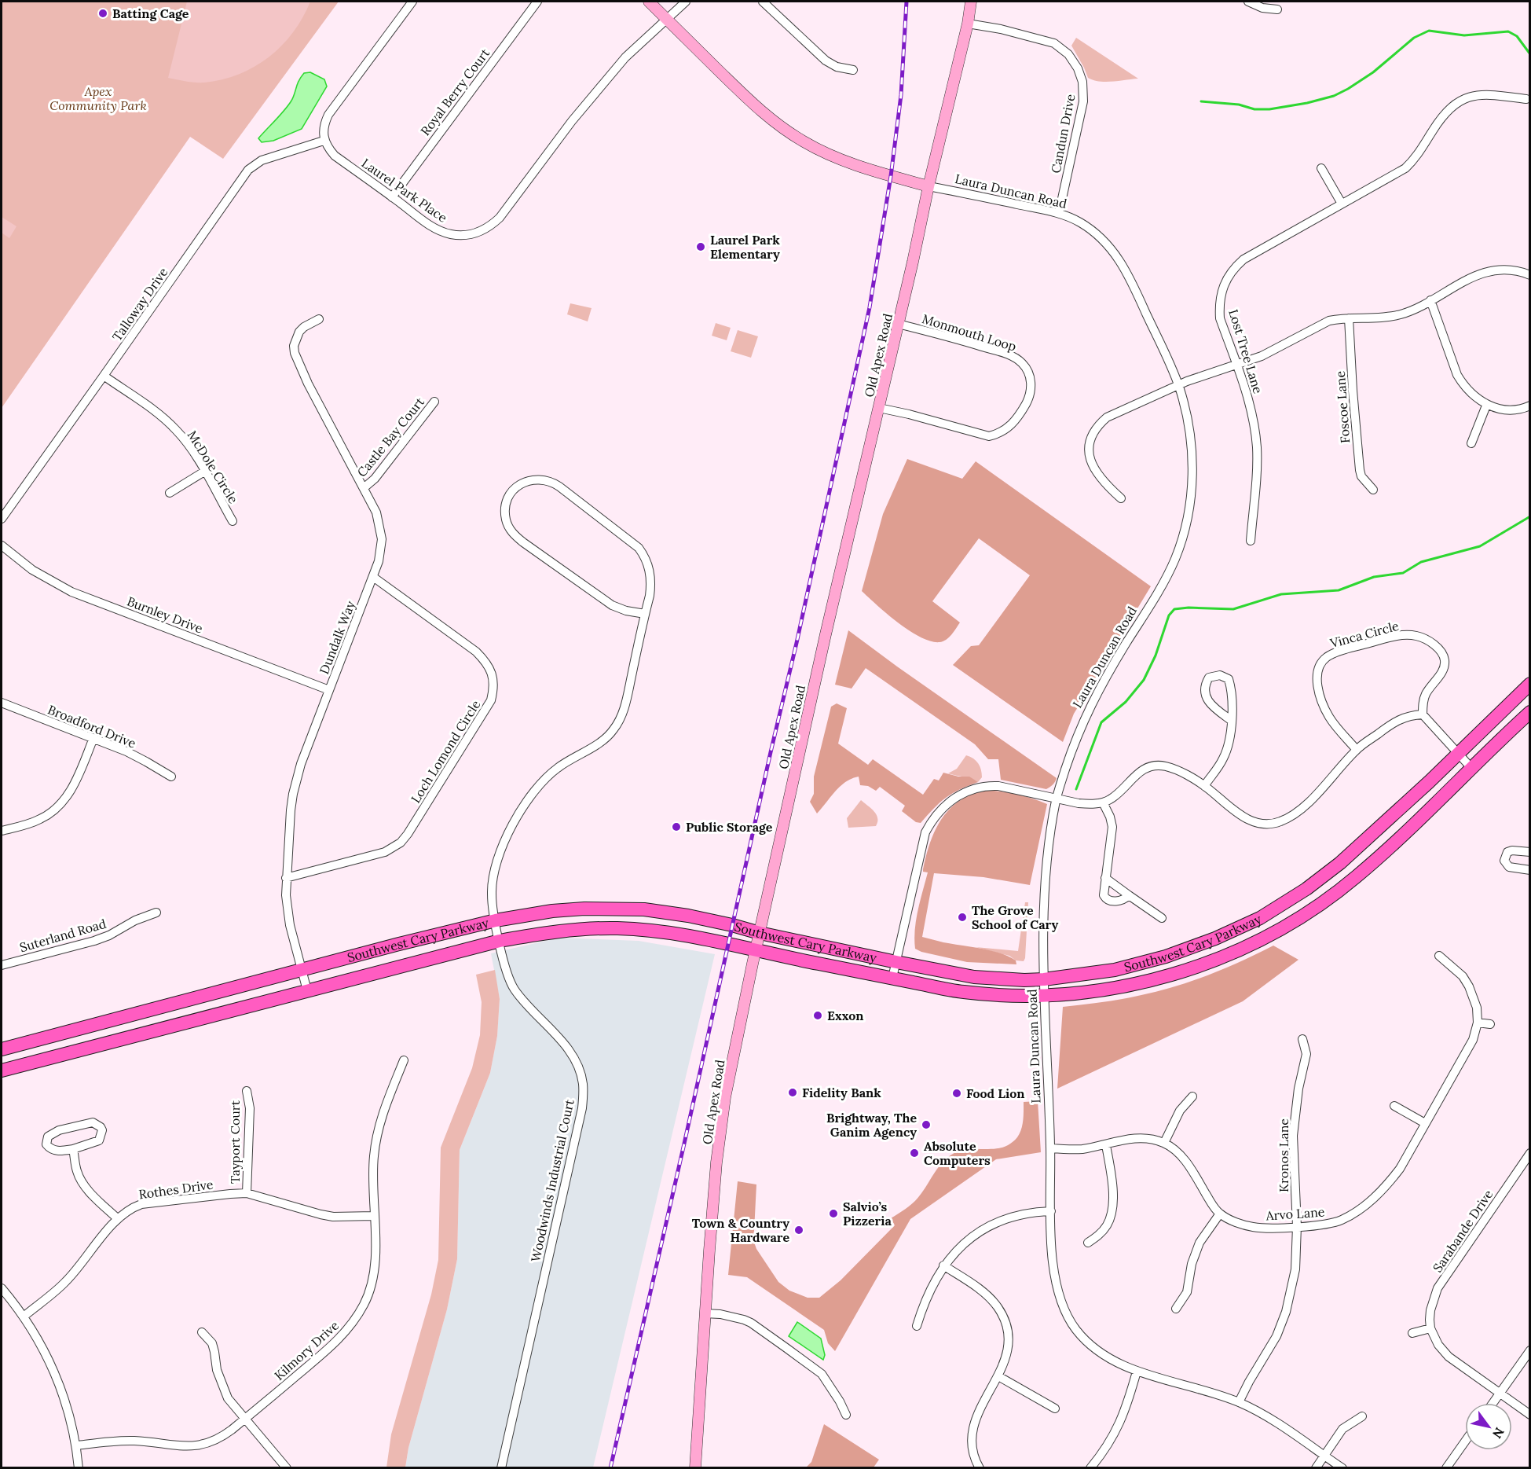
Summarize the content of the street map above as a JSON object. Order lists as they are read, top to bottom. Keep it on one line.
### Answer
{"streets":{"main road":["Laura Duncan Road","Old Apex Road","Southwest Cary Parkway"],"street":["Royal Berry Court","Candun Drive","Laurel Park Place","Talloway Drive","Monmouth Loop","Lost Tree Lane","Foscoe Lane","Castle Bay Court","McDole Circle","Burnley Drive","Vinca Circle","Dundalk Way","Broadford Drive","Loch Lomond Circle","Suterland Road","Tayport Court","Kronos Lane","Woodwinds Industrial Court","Rothes Drive","Arvo Lane","Sarabande Drive","Kilmory Drive"]},"crossings":[["Royal Berry Court","Laurel Park Place"],["Candun Drive","Laura Duncan Road"],["Candun Drive","Old Apex Road"],["Laurel Park Place","Laura Duncan Road"],["Laurel Park Place","Talloway Drive"],["Laura Duncan Road","Old Apex Road"],["Laura Duncan Road","Southwest Cary Parkway"],["Laura Duncan Road","Kronos Lane"],["Laura Duncan Road","Arvo Lane"],["Talloway Drive","McDole Circle"],["Monmouth Loop","Old Apex Road"],["Old Apex Road","Southwest Cary Parkway"],["Castle Bay Court","Dundalk Way"],["Burnley Drive","Dundalk Way"],["Dundalk Way","Loch Lomond Circle"],["Dundalk Way","Southwest Cary Parkway"],["Southwest Cary Parkway","Woodwinds Industrial Court"],["Tayport Court","Rothes Drive"],["Kronos Lane","Arvo Lane"],["Rothes Drive","Kilmory Drive"]],"parks":["Apex Community Park"],"places":["Batting Cage","Laurel Park Elementary","Public Storage","The Grove School of Cary","Exxon","Fidelity Bank","Food Lion","Brightway, The Ganim Agency","Absolute Computers","Salvio’s Pizzeria","Town & Country Hardware"],"north":"bottom right"}
